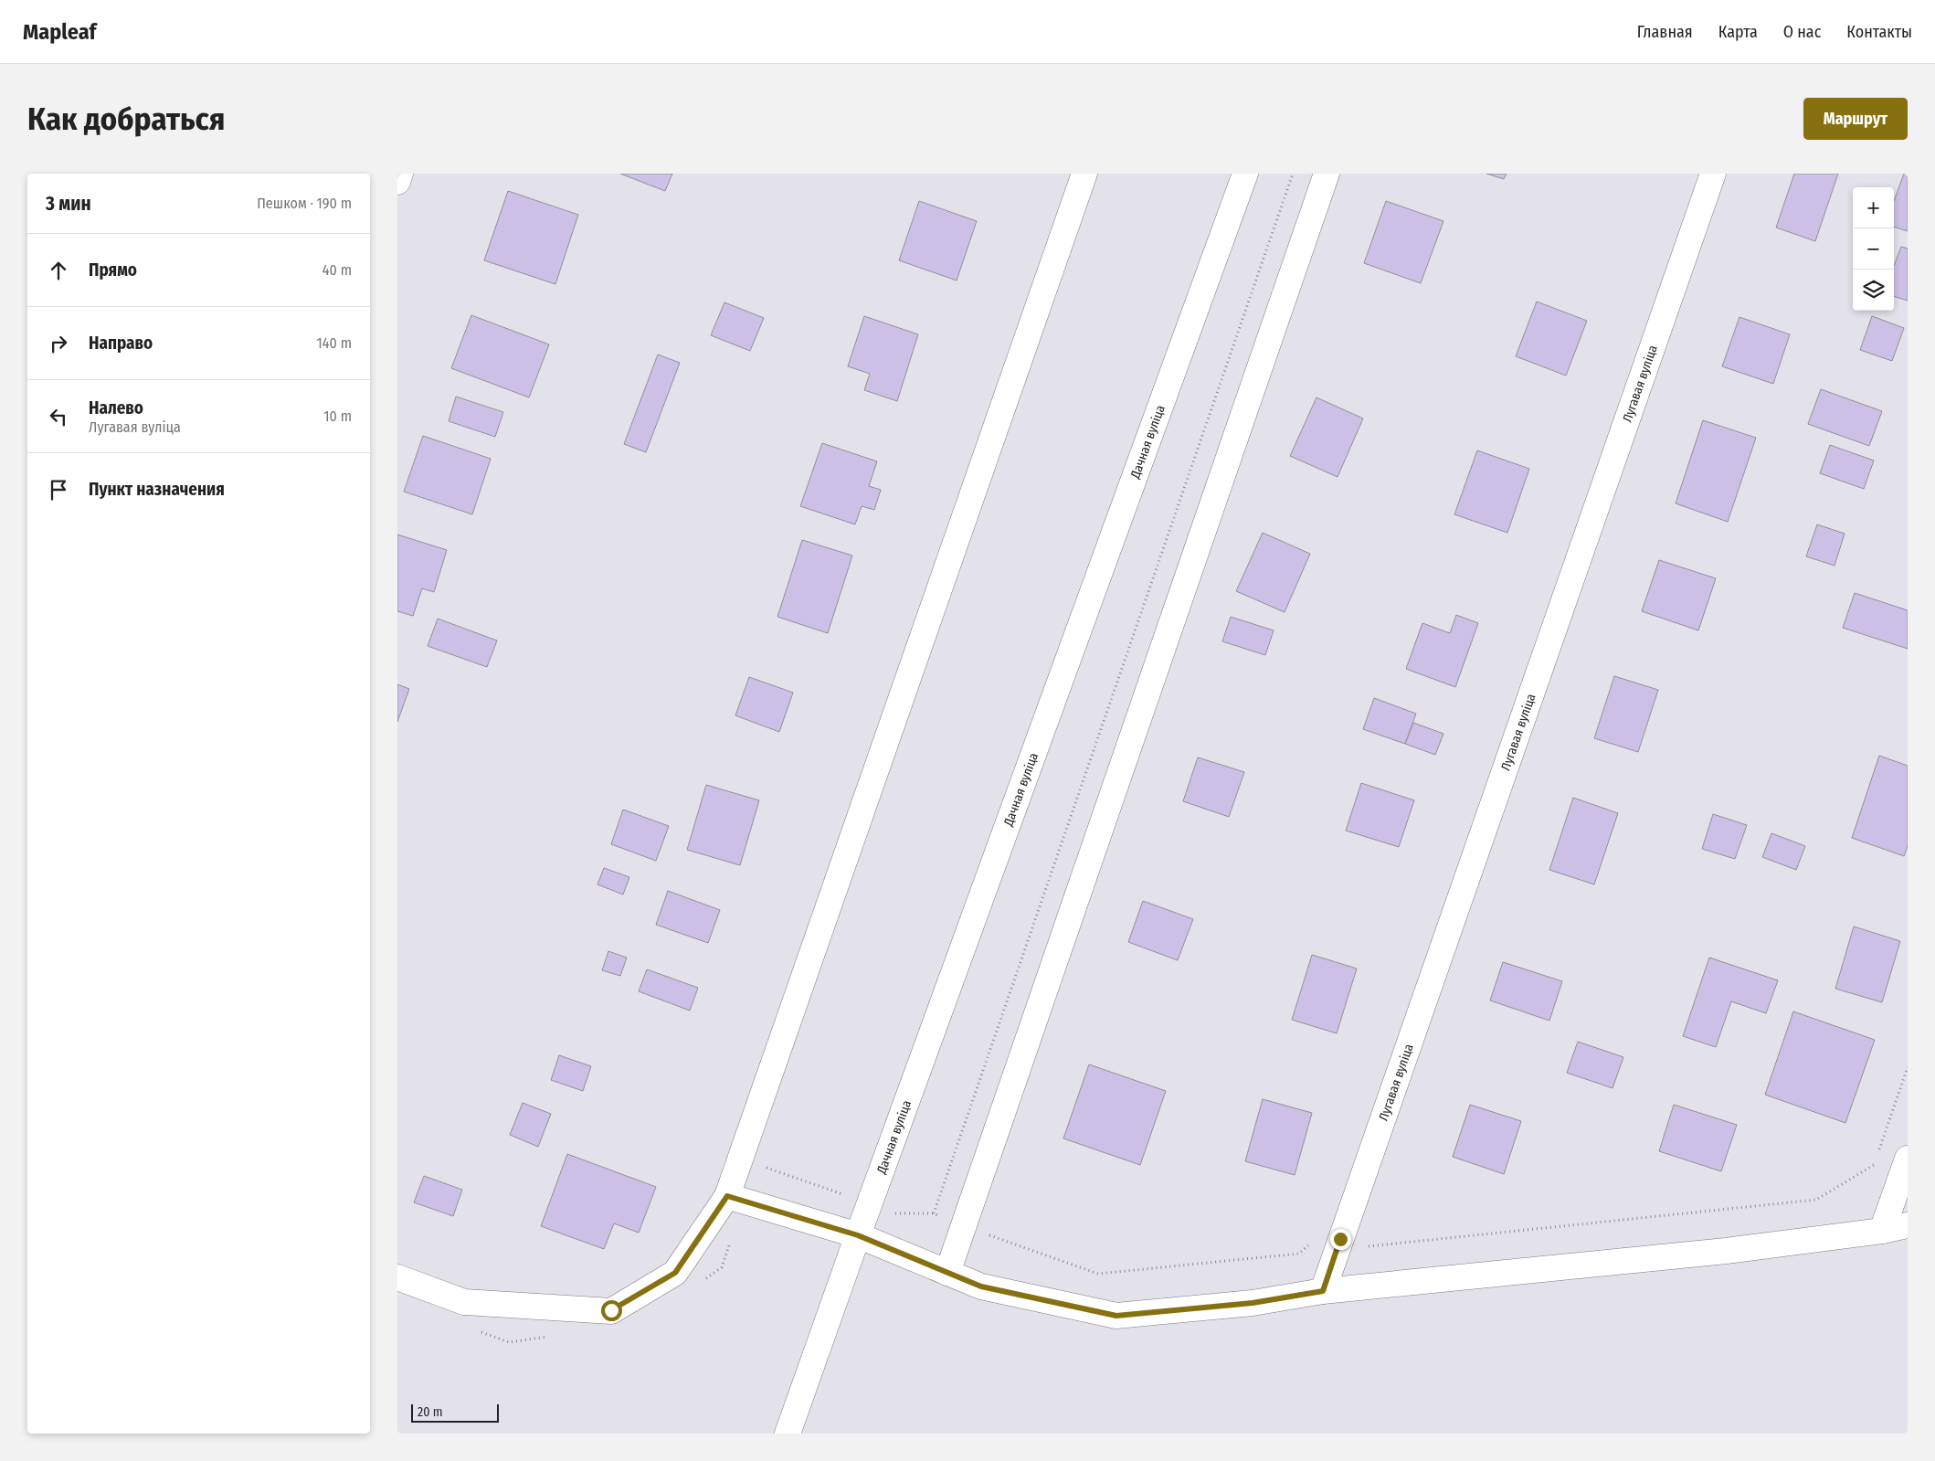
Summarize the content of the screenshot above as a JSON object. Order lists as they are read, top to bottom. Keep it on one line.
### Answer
{"streets":{"street":["Лугавая вуліца","Дачная вуліца"]},"scale_bar":"20 m","page":{"header":"Mapleaf","nav":["Главная","Карта","О нас","Контакты"],"buttons":"Маршрут","title":"Как добраться","heading":["3 мин","Пешком · 190 m"],"map_buttons":["+","−"],"list":[["Прямо","40 m"],["Направо","140 m"],["Налево","Лугавая вуліца","10 m"],"Пункт назначения"],"scale":"20 m"}}
